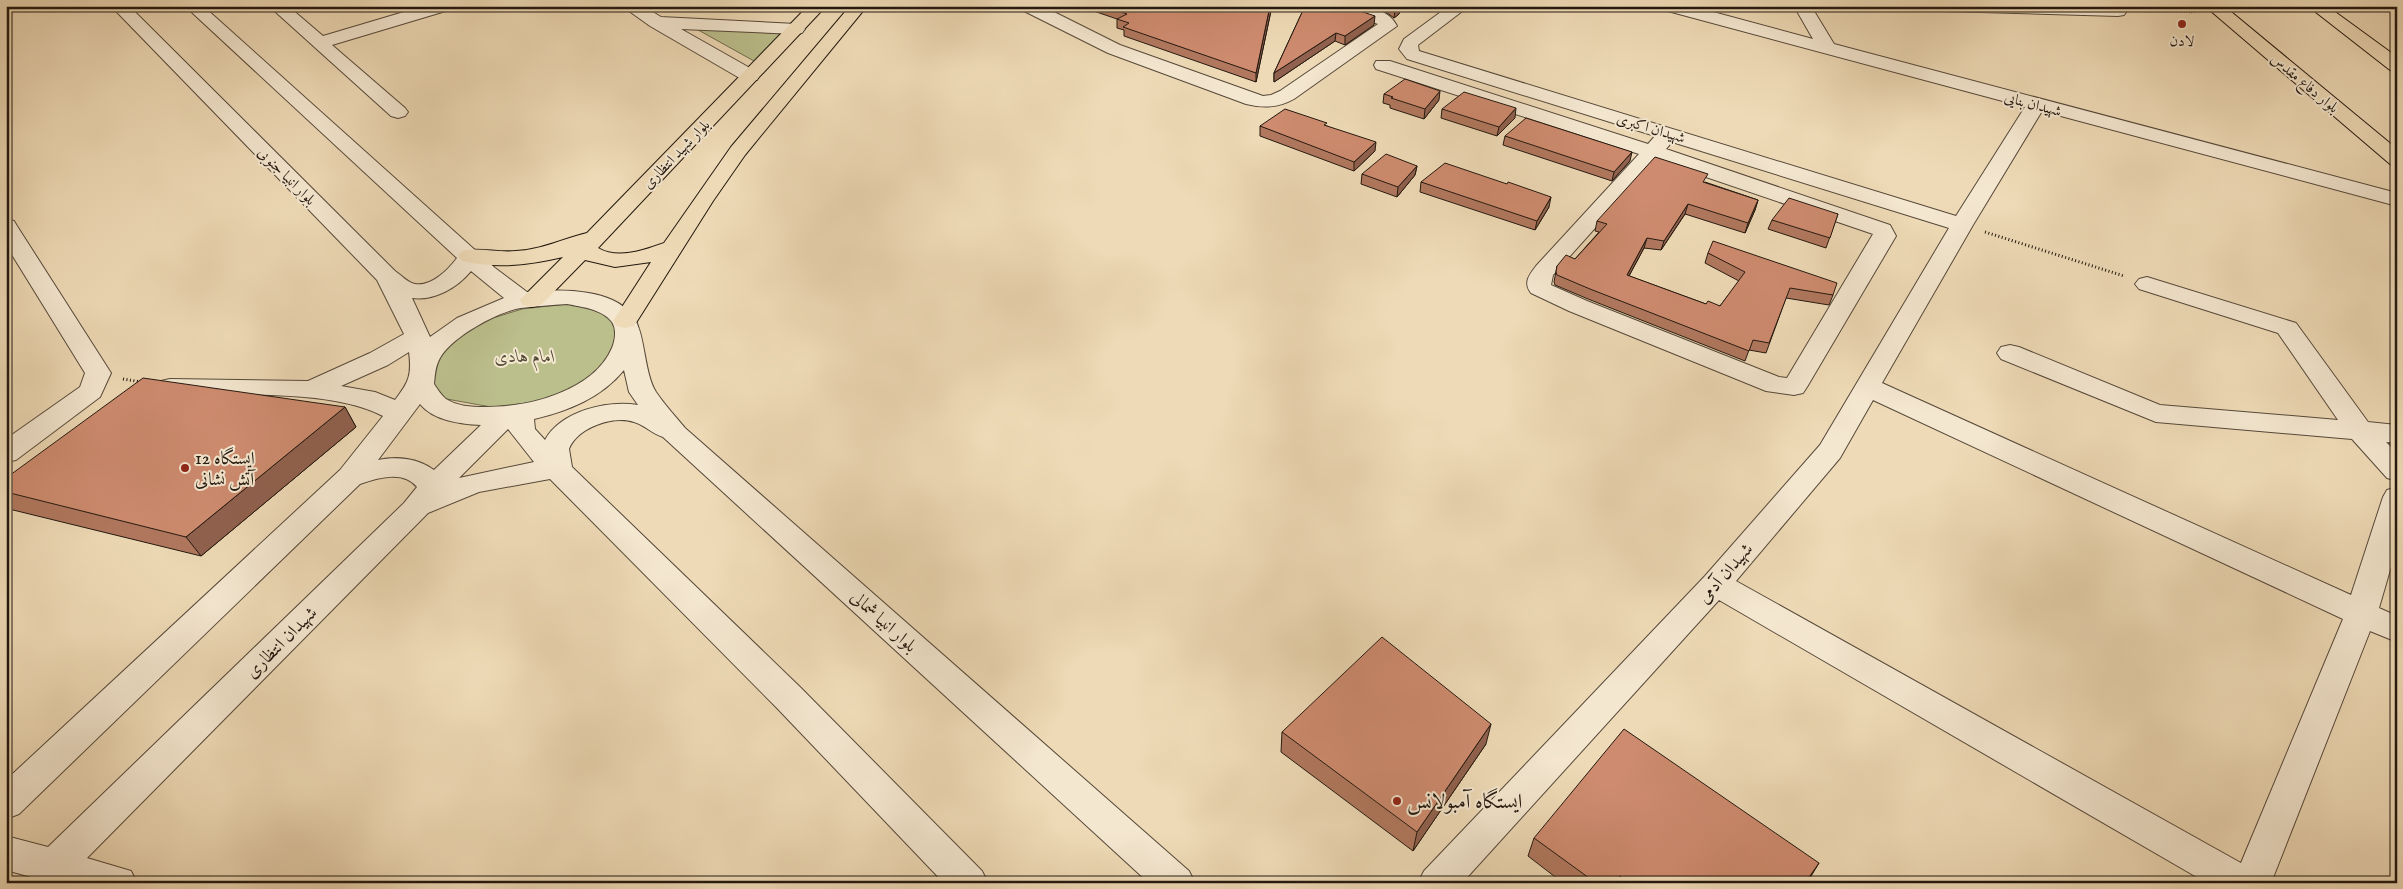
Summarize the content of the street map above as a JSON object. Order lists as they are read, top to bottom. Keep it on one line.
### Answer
{"streets":{"main road":["بلوار دفاع مقدس","بلوار شهید انتظاری"],"street":["شهیدان بنایی","شهیدان اکبری","بلوار انبیا جنوبی","شهیدان آدمی","بلوار انبیا شمالی","شهیدان انتظاری"]},"crossings":[["شهیدان بنایی","شهیدان آدمی"],["شهیدان اکبری","شهیدان آدمی"]],"parks":["امام هادی"],"places":["لادن","ایستگاه 12 آتش نشانی","ایستگاه آمبولانس"]}
